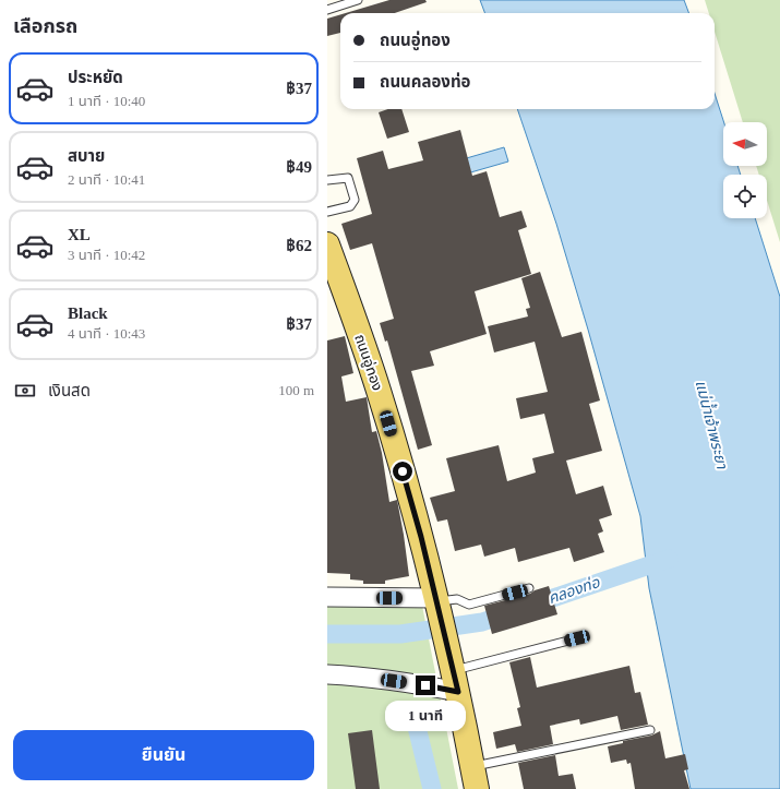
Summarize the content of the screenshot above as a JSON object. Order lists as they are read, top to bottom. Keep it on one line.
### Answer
{"streets":{"main road":["ถนนอู่ทอง"]},"water":["แม่น้ำเจ้าพระยา","คลองท่อ"],"north":"left","page":{"heading":"เลือกรถ","banner":["ถนนอู่ทอง","ถนนคลองท่อ"],"list":[{"name":"ประหยัด","note":"1 นาที · 10:40","value":"฿37"},{"name":"สบาย","note":"2 นาที · 10:41","value":"฿49"},{"name":"XL","note":"3 นาที · 10:42","value":"฿62"},{"name":"Black","note":"4 นาที · 10:43","value":"฿37"}],"pay":["เงินสด","100 m"],"bubble":"1 นาที","buttons":"ยืนยัน"}}
